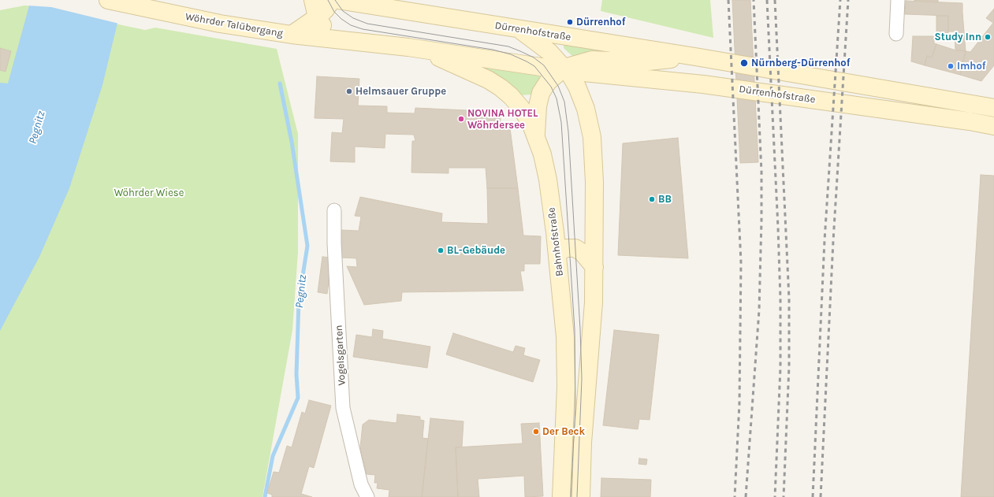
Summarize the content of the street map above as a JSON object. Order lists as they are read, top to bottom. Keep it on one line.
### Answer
{"streets":{"main road":["Wöhrder Talübergang","Dürrenhofstraße","Bahnhofstraße"],"street":["Vogelsgarten"]},"crossings":[["Wöhrder Talübergang","Dürrenhofstraße"],["Dürrenhofstraße","Bahnhofstraße"]],"water":["Pegnitz"],"parks":["Wöhrder Wiese"],"places":["Dürrenhof","Study Inn","Nürnberg-Dürrenhof","Imhof","Helmsauer Gruppe","NOVINA HOTEL Wöhrdersee","BB","BL-Gebäude","Der Beck"]}
